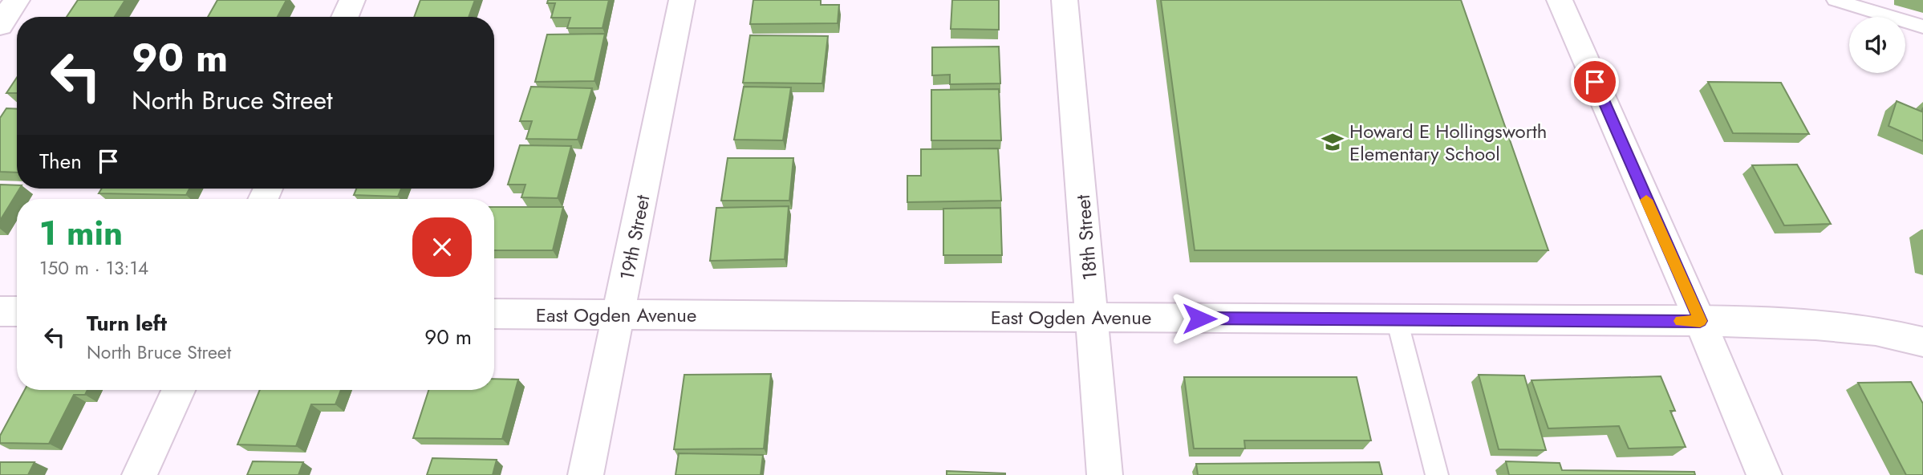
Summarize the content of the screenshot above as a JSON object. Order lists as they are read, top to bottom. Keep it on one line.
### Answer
{"streets":{"street":["19th Street","18th Street","East Ogden Avenue"]},"crossings":[["19th Street","East Ogden Avenue"],["18th Street","East Ogden Avenue"]],"places":{"school or university":["Howard E Hollingsworth Elementary School"]},"page":{"turn":["90 m","North Bruce Street"],"then":"Then","heading":["1 min","150 m · 13:14"],"list":[{"name":"Turn left","note":"North Bruce Street","value":"90 m"}]}}
